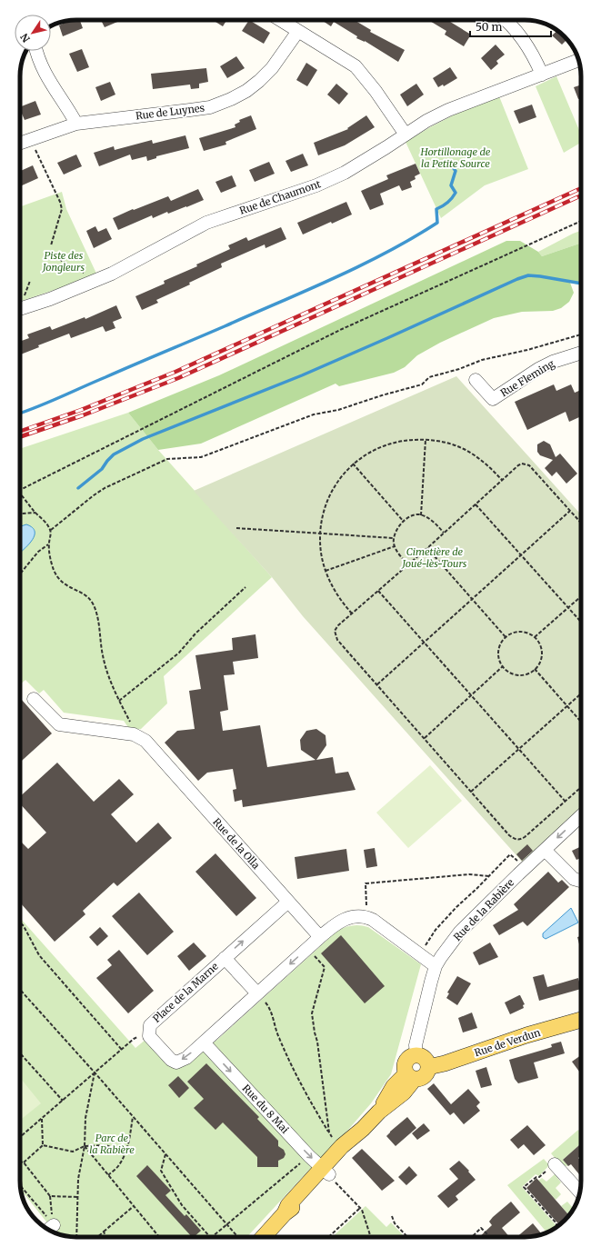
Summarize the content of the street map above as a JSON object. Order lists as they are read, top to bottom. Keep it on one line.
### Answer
{"streets":{"main road":["Rue de Verdun"],"street":["Rue de Luynes","Rue de Chaumont","Rue Fleming","Rue de la Olla","Rue de la Rabière","Place de la Marne","Rue du 8 Mai"]},"crossings":[["Rue de la Olla","Place de la Marne"],["Rue de la Rabière","Rue de Verdun"],["Place de la Marne","Rue du 8 Mai"]],"one_way":["Rue du 8 Mai"],"parks":["Hortillonage de la Petite Source","Piste des Jongleurs","Cimetière de Joué-lès-Tours","Parc de la Rabière"],"scale_bar":"50 m","north":"bottom left"}
